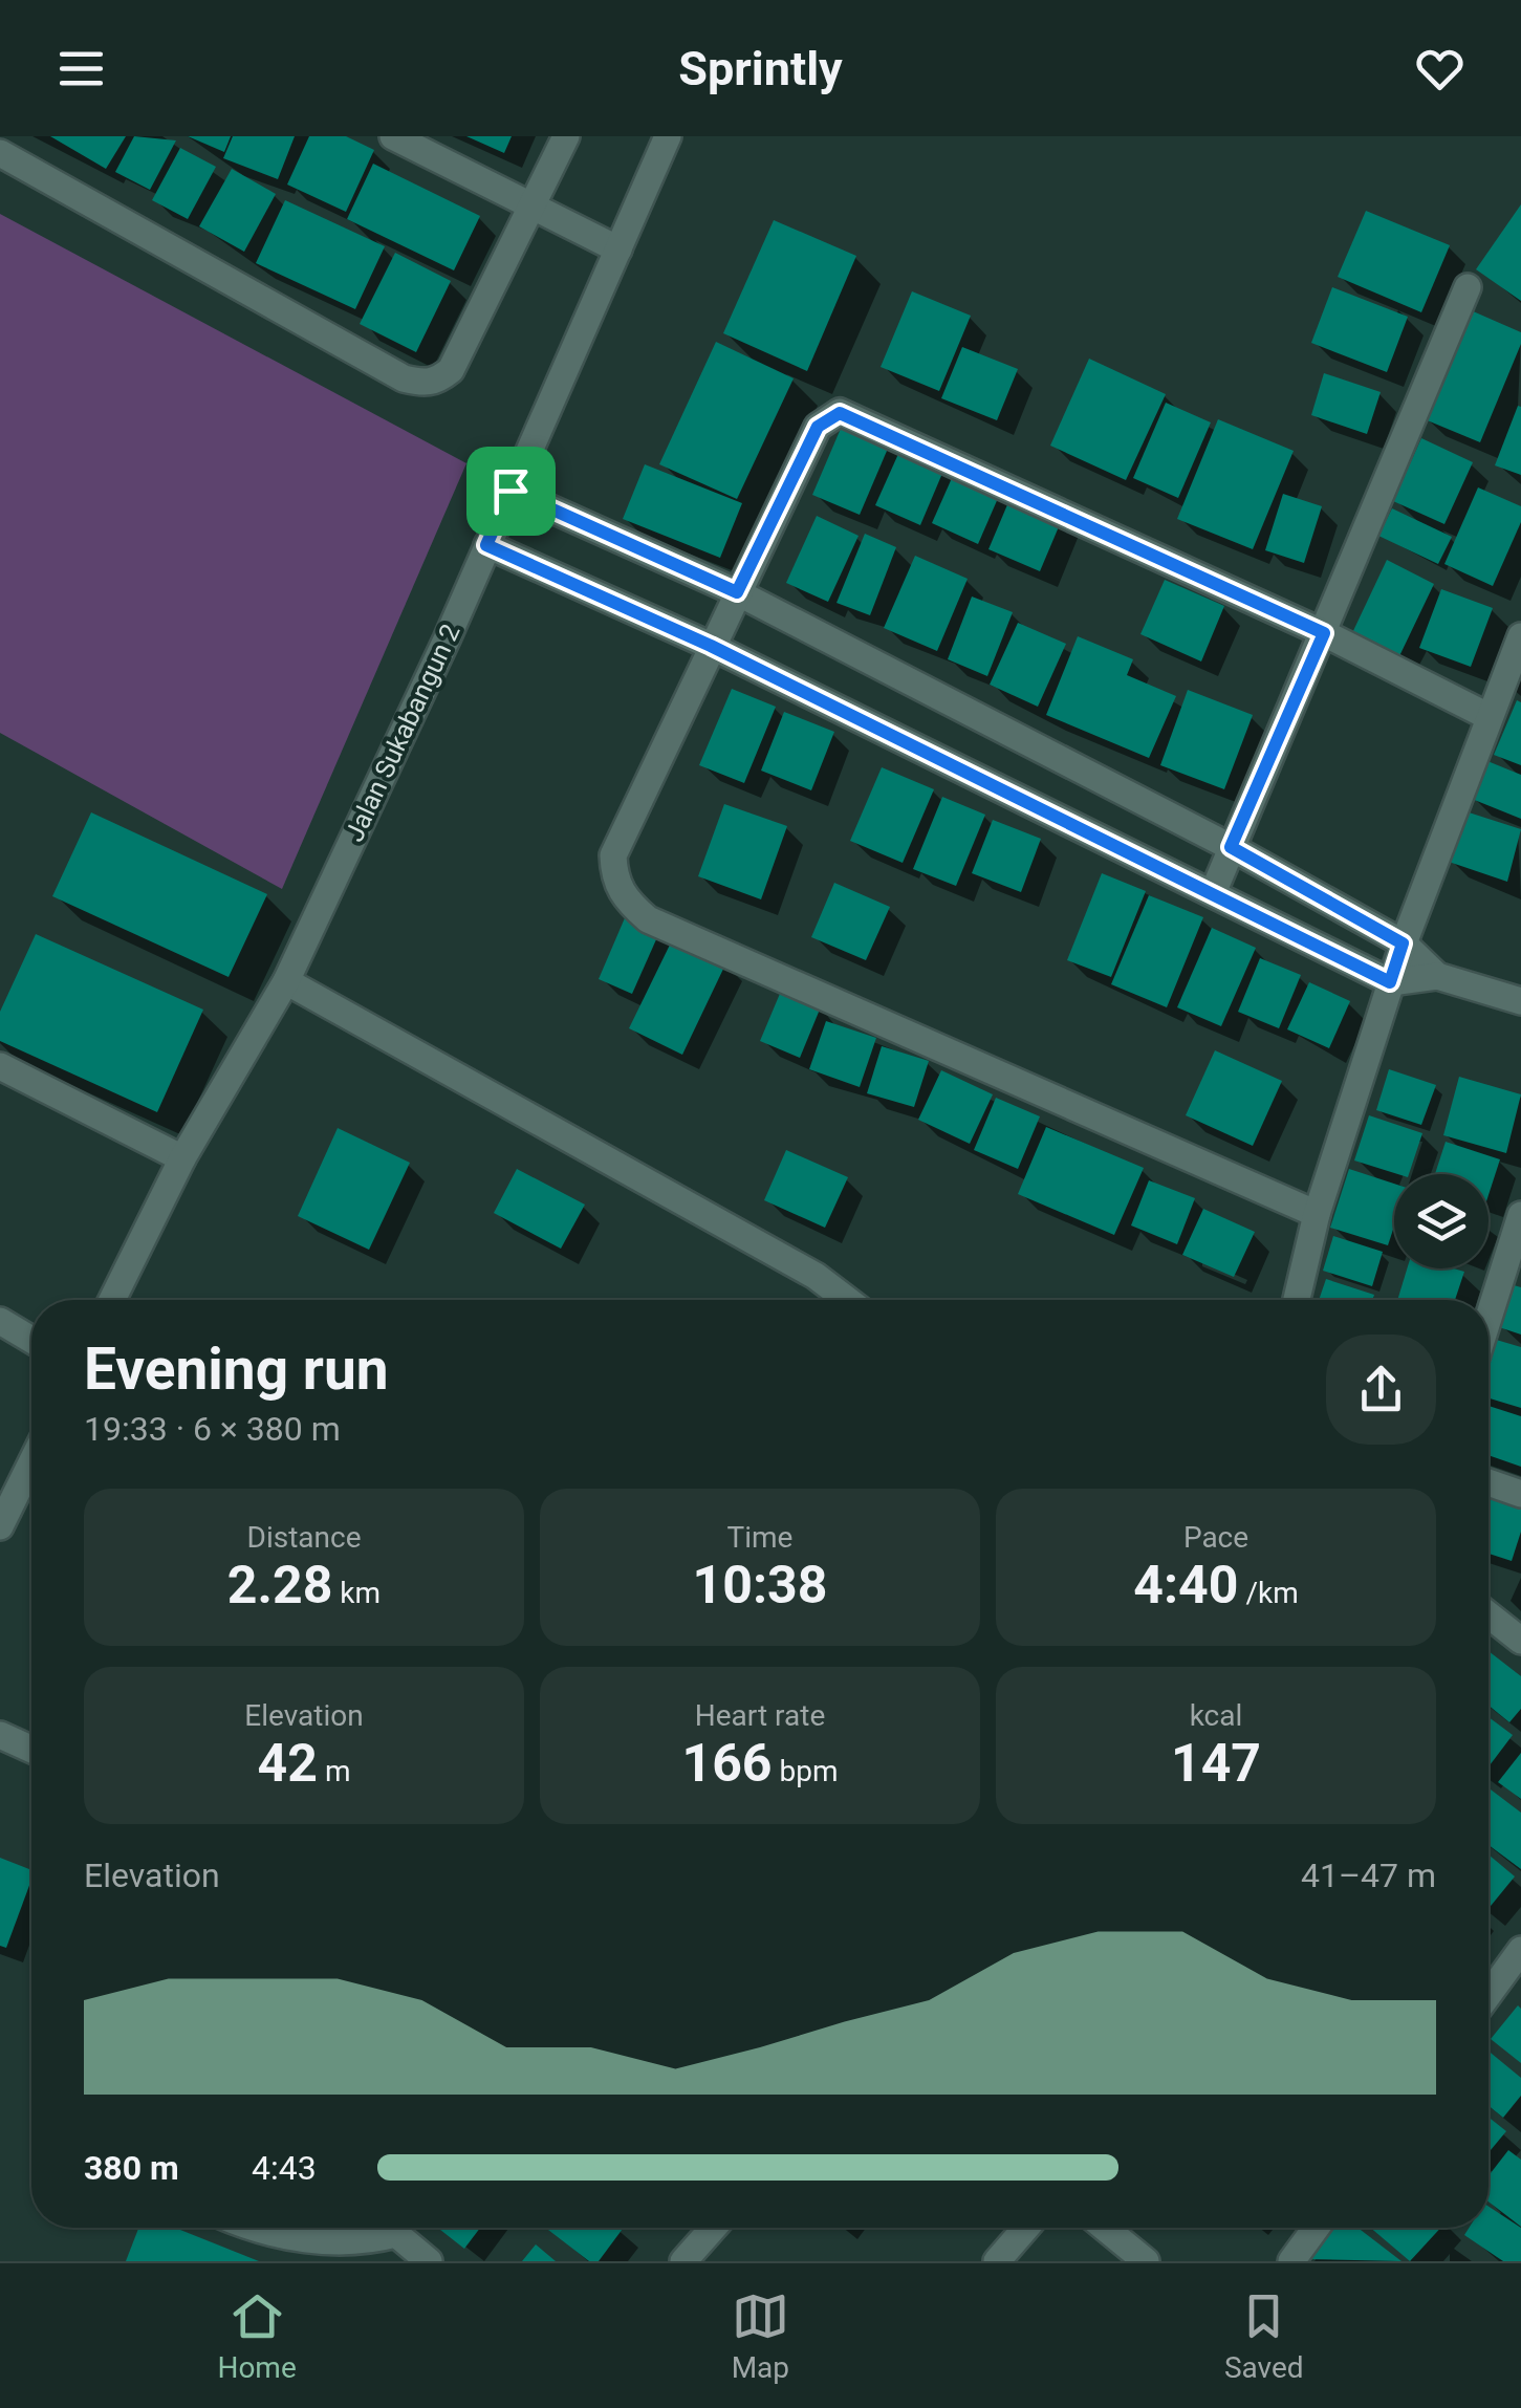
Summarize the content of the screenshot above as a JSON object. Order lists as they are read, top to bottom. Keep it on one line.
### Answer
{"streets":{"street":["Jalan Sukabangun 2"]},"page":{"header":"Sprintly","heading":["Evening run","19:33 · 6 × 380 m"],"stats":[["Distance","2.28 km"],["Time","10:38"],["Pace","4:40 /km"],["Elevation","42 m"],["Heart rate","166 bpm"],["kcal","147"]],"chart":["Elevation","41–47 m"],"list":[{"name":"380 m","note":"4:43"}],"tabs":["Home","Map","Saved"]}}
